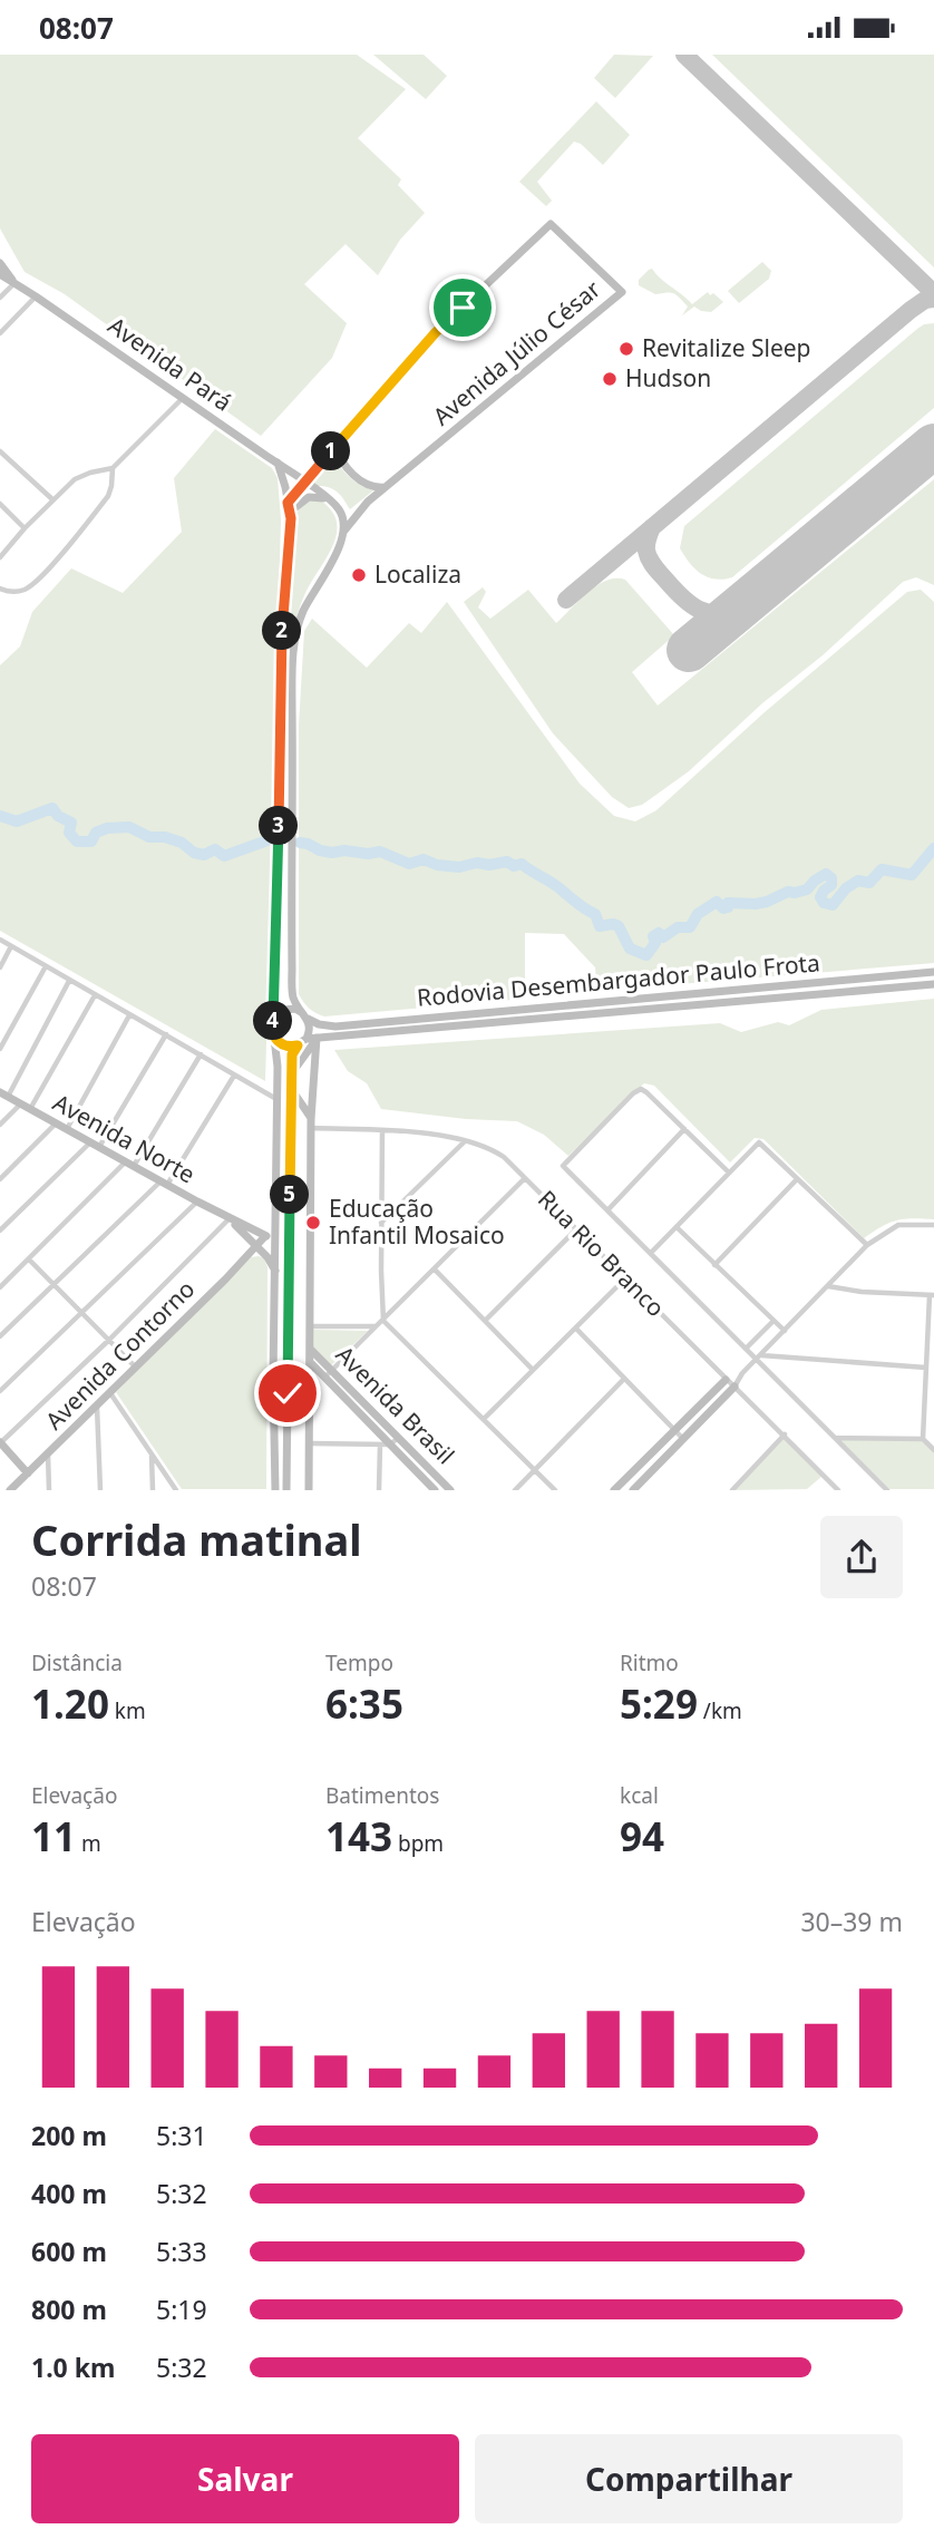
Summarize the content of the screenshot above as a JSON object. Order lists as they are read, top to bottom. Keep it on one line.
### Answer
{"streets":{"street":["Avenida Júlio César","Avenida Pará","Rodovia Desembargador Paulo Frota","Avenida Norte","Rua Rio Branco","Avenida Contorno","Avenida Brasil"]},"crossings":[["Avenida Júlio César","Avenida Pará"],["Avenida Júlio César","Rodovia Desembargador Paulo Frota"]],"places":["Revitalize Sleep","Hudson","Localiza","Educação Infantil Mosaico"],"page":{"status":"08:07","pins":["1","2","3","4","5"],"heading":["Corrida matinal","08:07"],"stats":[["Distância","1.20 km"],["Tempo","6:35"],["Ritmo","5:29 /km"],["Elevação","11 m"],["Batimentos","143 bpm"],["kcal","94"]],"chart":["Elevação","30–39 m"],"list":[{"name":"200 m","note":"5:31"},{"name":"400 m","note":"5:32"},{"name":"600 m","note":"5:33"},{"name":"800 m","note":"5:19"},{"name":"1.0 km","note":"5:32"}],"buttons":["Salvar","Compartilhar"]}}
